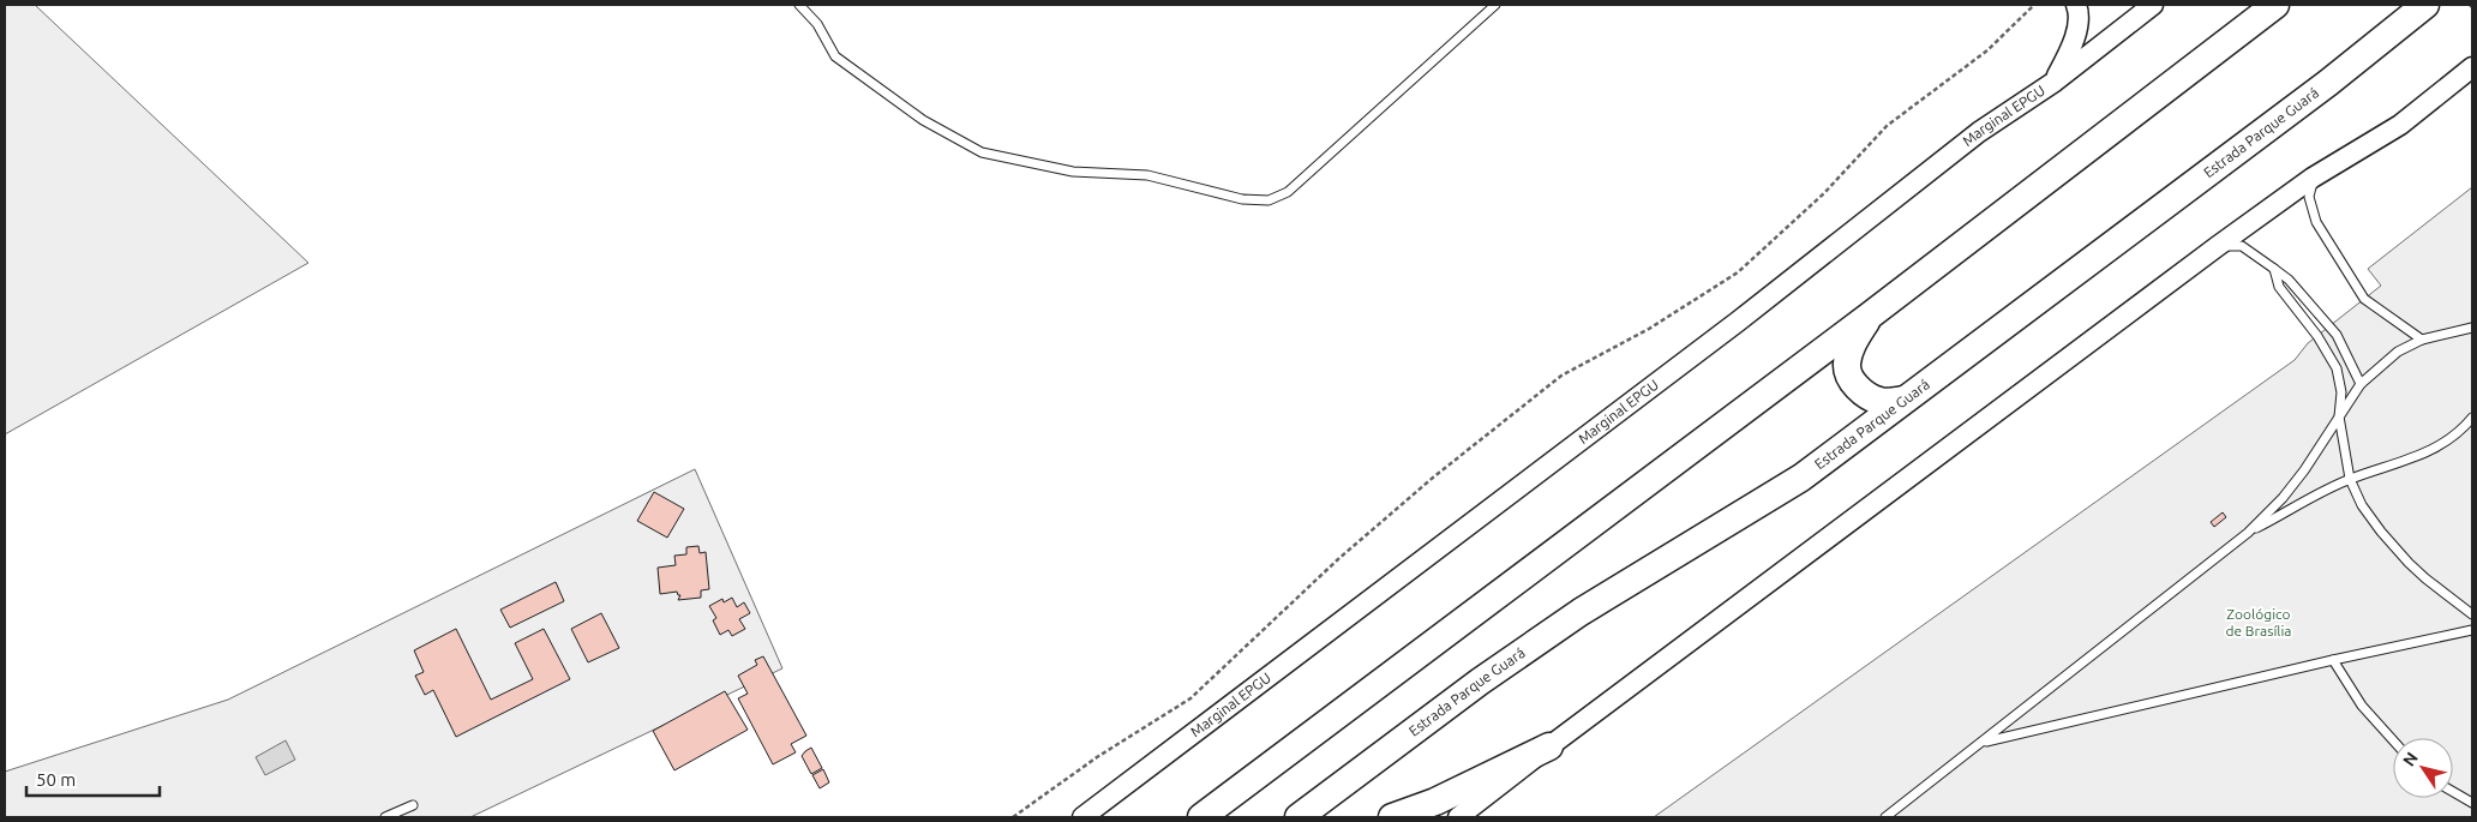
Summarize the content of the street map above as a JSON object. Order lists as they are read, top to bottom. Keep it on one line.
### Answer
{"streets":{"highway":["Estrada Parque Guará"],"street":["Marginal EPGU"]},"parks":["Zoológico de Brasília"],"scale_bar":"50 m","north":"top left"}
